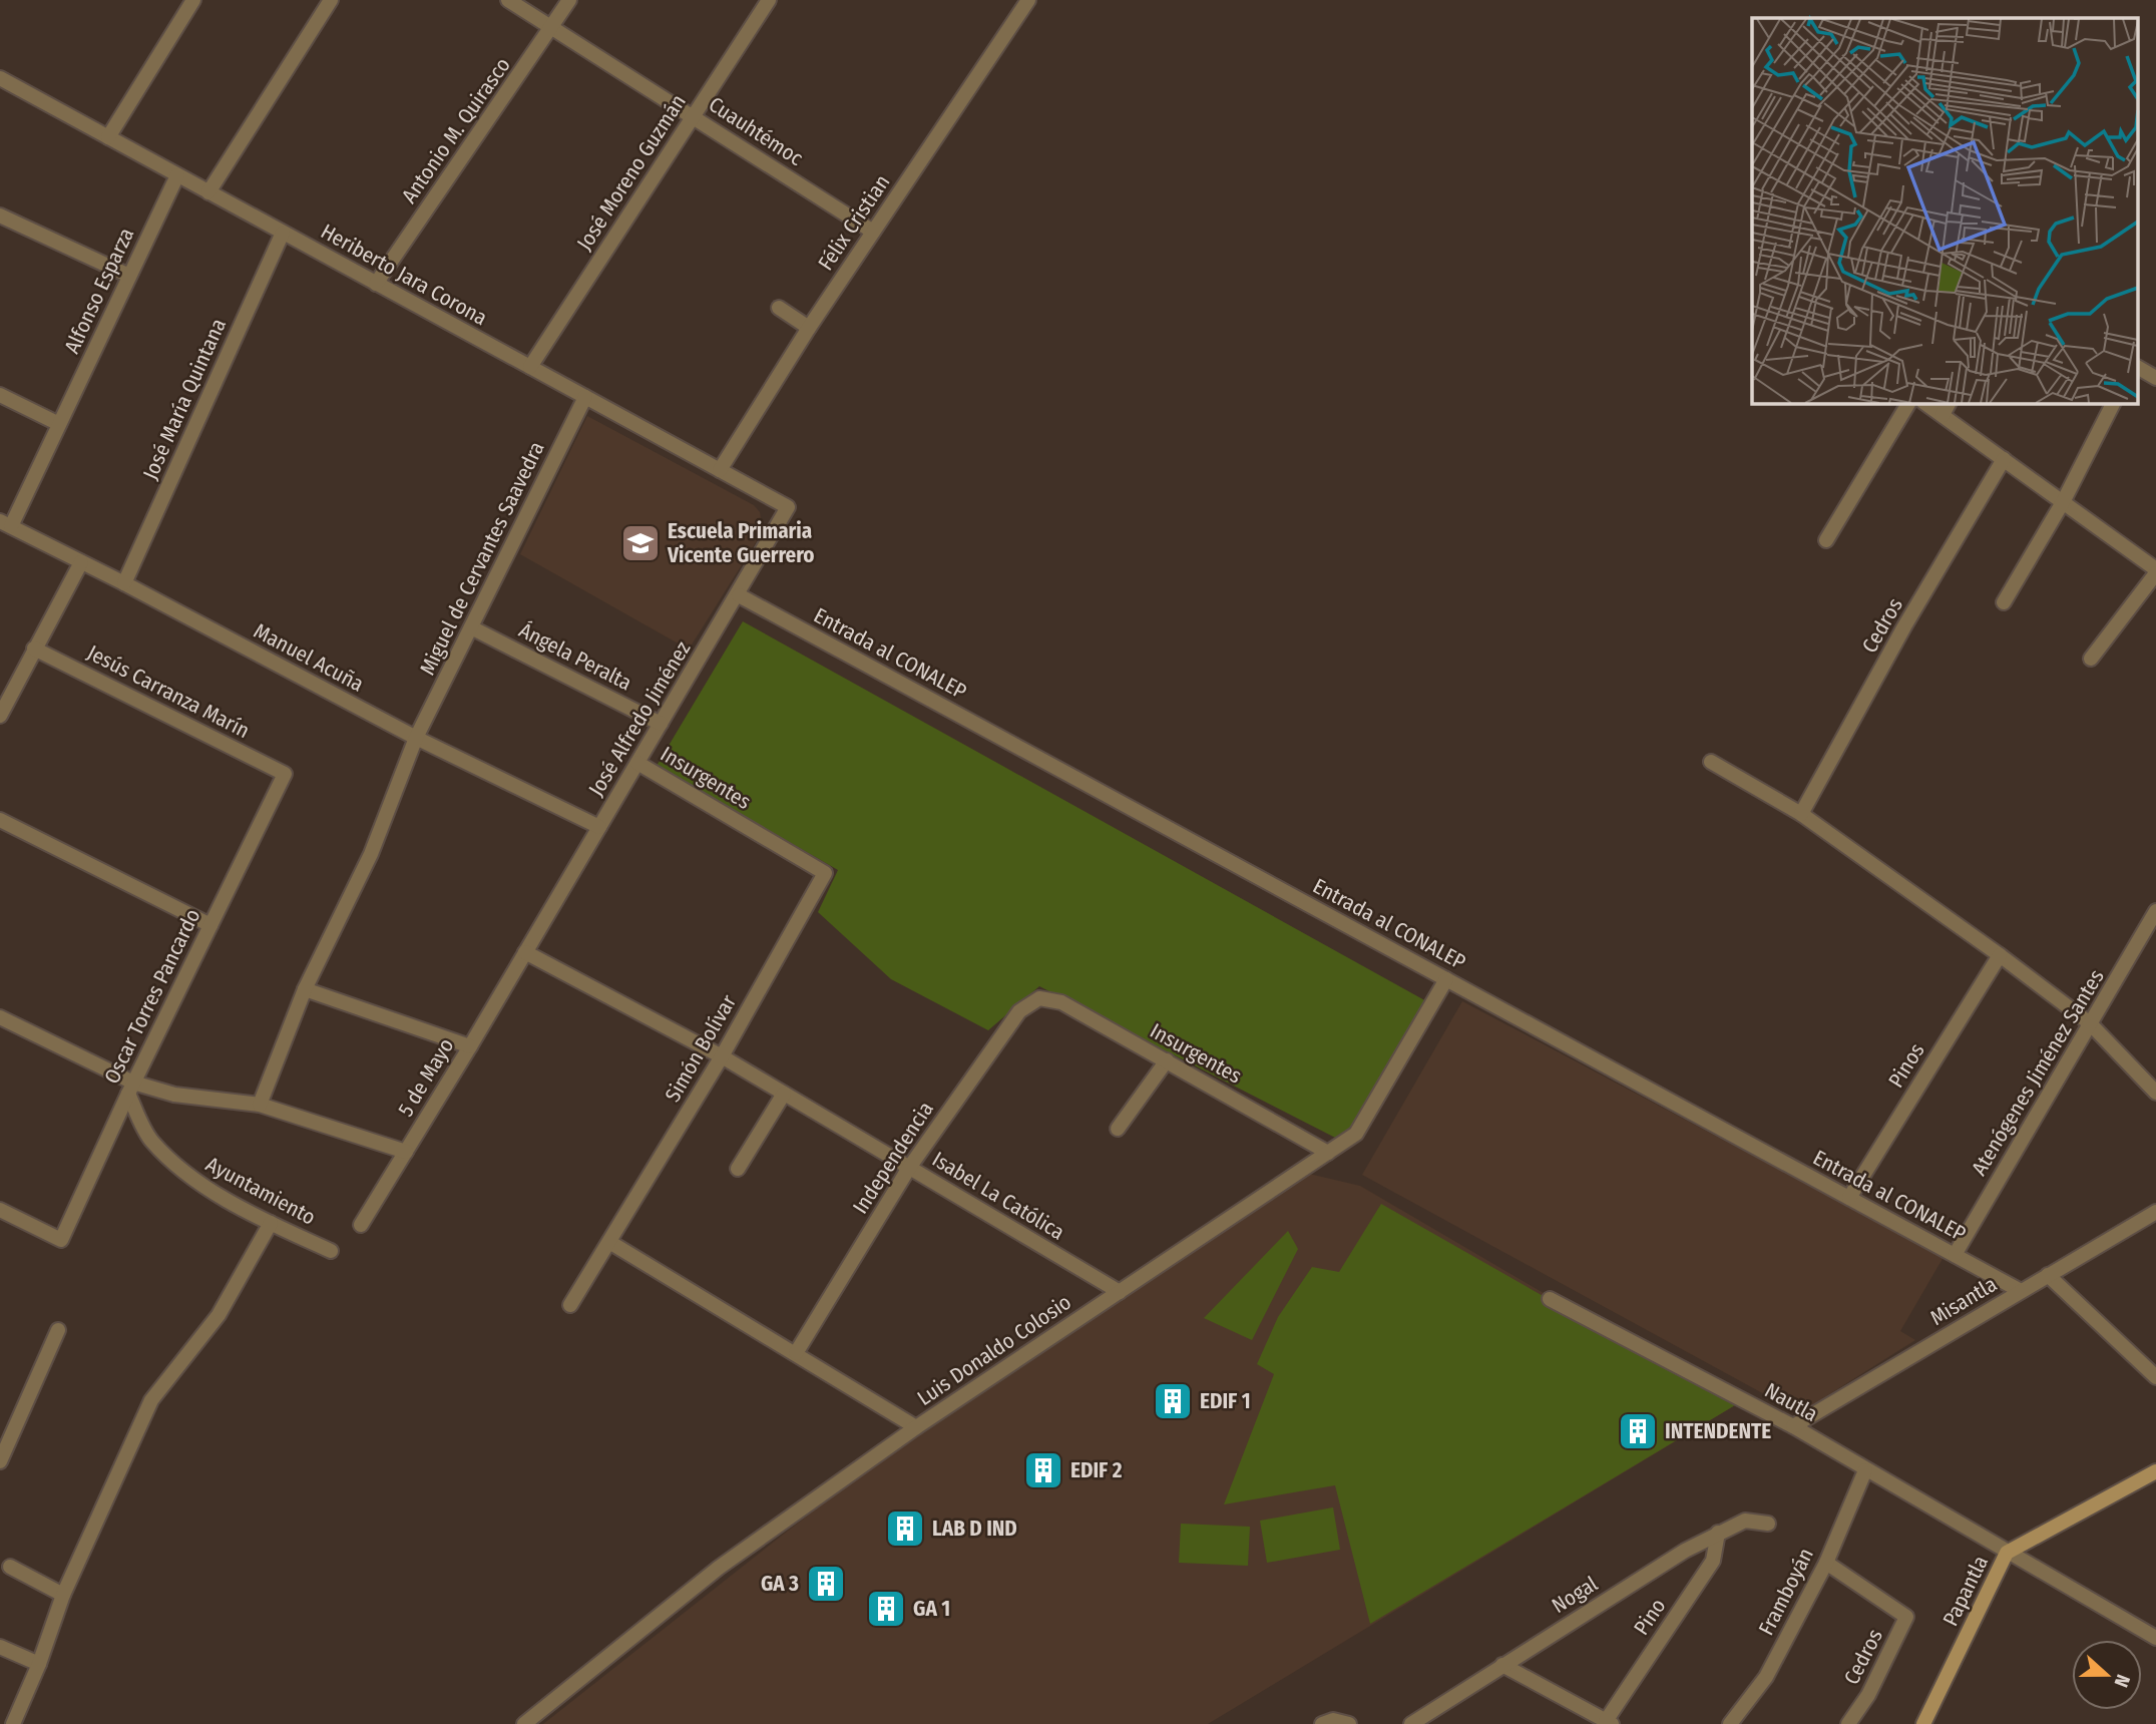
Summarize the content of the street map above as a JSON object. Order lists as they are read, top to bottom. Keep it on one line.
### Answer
{"streets":{"street":["Antonio M. Quirasco","Cuauhtémoc","José Moreno Guzmán","Félix Cristian","Heriberto Jara Corona","Alfonso Esparza","José María Quintana","Miguel de Cervantes Saavedra","Cedros","Entrada al CONALEP","Ángela Peralta","Manuel Acuña","Jesús Carranza Marín","José Alfredo Jiménez","Insurgentes","Oscar Torres Pancardo","Simón Bolívar","Pinos","Atenógenes Jiménez Santes","5 de Mayo","Independencia","Ayuntamiento","Isabel La Católica","Misantla","Luis Donaldo Colosio","Nautla","Papantla","Framboyán","Nogal","Pino"]},"crossings":[["Antonio M. Quirasco","Cuauhtémoc"],["Antonio M. Quirasco","Heriberto Jara Corona"],["Cuauhtémoc","José Moreno Guzmán"],["Cuauhtémoc","Félix Cristian"],["José Moreno Guzmán","Heriberto Jara Corona"],["Félix Cristian","Heriberto Jara Corona"],["Heriberto Jara Corona","Alfonso Esparza"],["Heriberto Jara Corona","José María Quintana"],["Heriberto Jara Corona","Miguel de Cervantes Saavedra"],["Heriberto Jara Corona","José Alfredo Jiménez"],["Alfonso Esparza","Manuel Acuña"],["José María Quintana","Manuel Acuña"],["Miguel de Cervantes Saavedra","Ángela Peralta"],["Miguel de Cervantes Saavedra","Manuel Acuña"],["Cedros","Framboyán"],["Entrada al CONALEP","José Alfredo Jiménez"],["Entrada al CONALEP","Pinos"],["Entrada al CONALEP","Atenógenes Jiménez Santes"],["Entrada al CONALEP","Misantla"],["Entrada al CONALEP","Luis Donaldo Colosio"],["Ángela Peralta","José Alfredo Jiménez"],["Manuel Acuña","José Alfredo Jiménez"],["Jesús Carranza Marín","Oscar Torres Pancardo"],["José Alfredo Jiménez","Insurgentes"],["José Alfredo Jiménez","5 de Mayo"],["José Alfredo Jiménez","Isabel La Católica"],["Insurgentes","Simón Bolívar"],["Insurgentes","Independencia"],["Insurgentes","Luis Donaldo Colosio"],["Oscar Torres Pancardo","Ayuntamiento"],["Simón Bolívar","Isabel La Católica"],["5 de Mayo","Isabel La Católica"],["Independencia","Isabel La Católica"],["Isabel La Católica","Luis Donaldo Colosio"],["Misantla","Nautla"],["Nautla","Papantla"],["Nautla","Framboyán"],["Nogal","Pino"]],"places":{"school or university":["Escuela Primaria Vicente Guerrero"],"building":["EDIF 1","INTENDENTE","EDIF 2","LAB D IND","GA 3","GA 1"]},"north":"right"}
